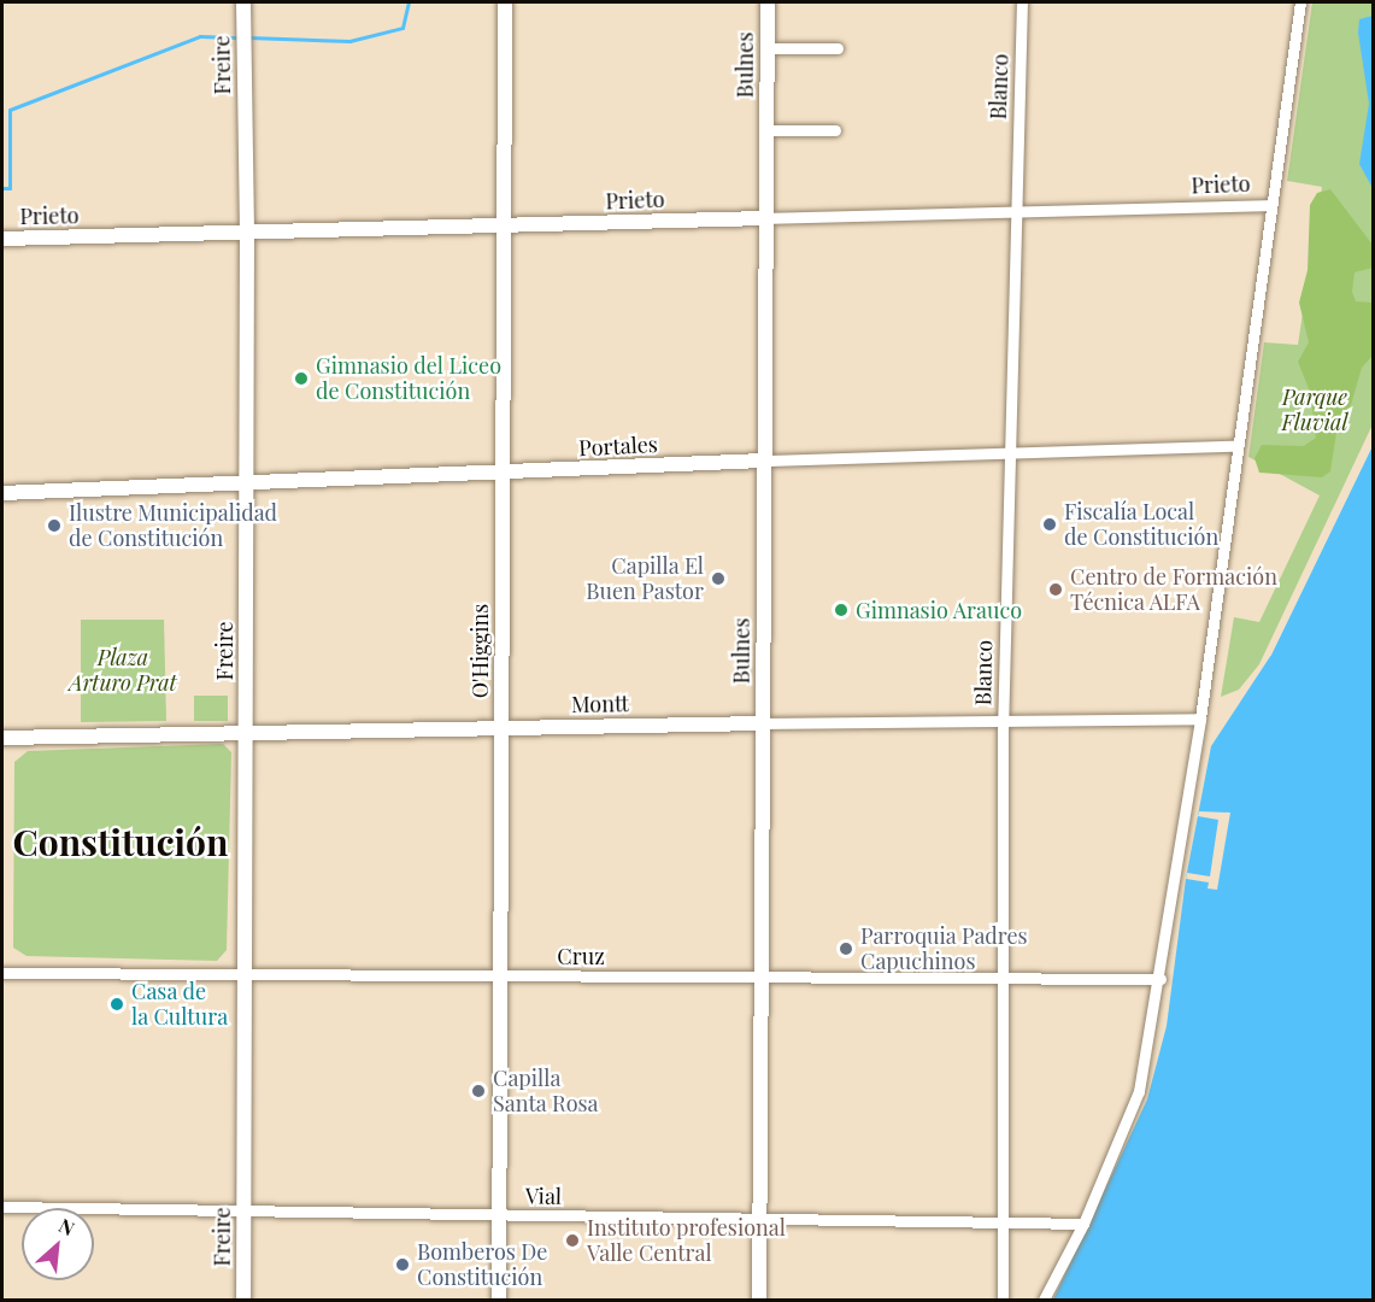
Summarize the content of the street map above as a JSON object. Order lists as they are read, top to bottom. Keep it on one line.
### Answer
{"streets":{"street":["Freire","Bulnes","Blanco","Prieto","Portales","O'Higgins","Montt","Cruz","Vial"]},"crossings":[["Freire","Prieto"],["Freire","Portales"],["Freire","Montt"],["Freire","Cruz"],["Freire","Vial"],["Bulnes","Prieto"],["Bulnes","Portales"],["Bulnes","Montt"],["Bulnes","Cruz"],["Bulnes","Vial"],["Blanco","Prieto"],["Blanco","Portales"],["Blanco","Montt"],["Blanco","Cruz"],["Blanco","Vial"],["Prieto","O'Higgins"],["Portales","O'Higgins"],["O'Higgins","Montt"],["O'Higgins","Cruz"],["O'Higgins","Vial"]],"districts":["Constitución"],"parks":["Parque Fluvial","Plaza Arturo Prat"],"places":["Gimnasio del Liceo de Constitución","Fiscalía Local de Constitución","Ilustre Municipalidad de Constitución","Capilla El Buen Pastor","Centro de Formación Técnica ALFA","Gimnasio Arauco","Parroquia Padres Capuchinos","Casa de la Cultura","Capilla Santa Rosa","Instituto profesional Valle Central","Bomberos De Constitución"],"north":"top right"}
